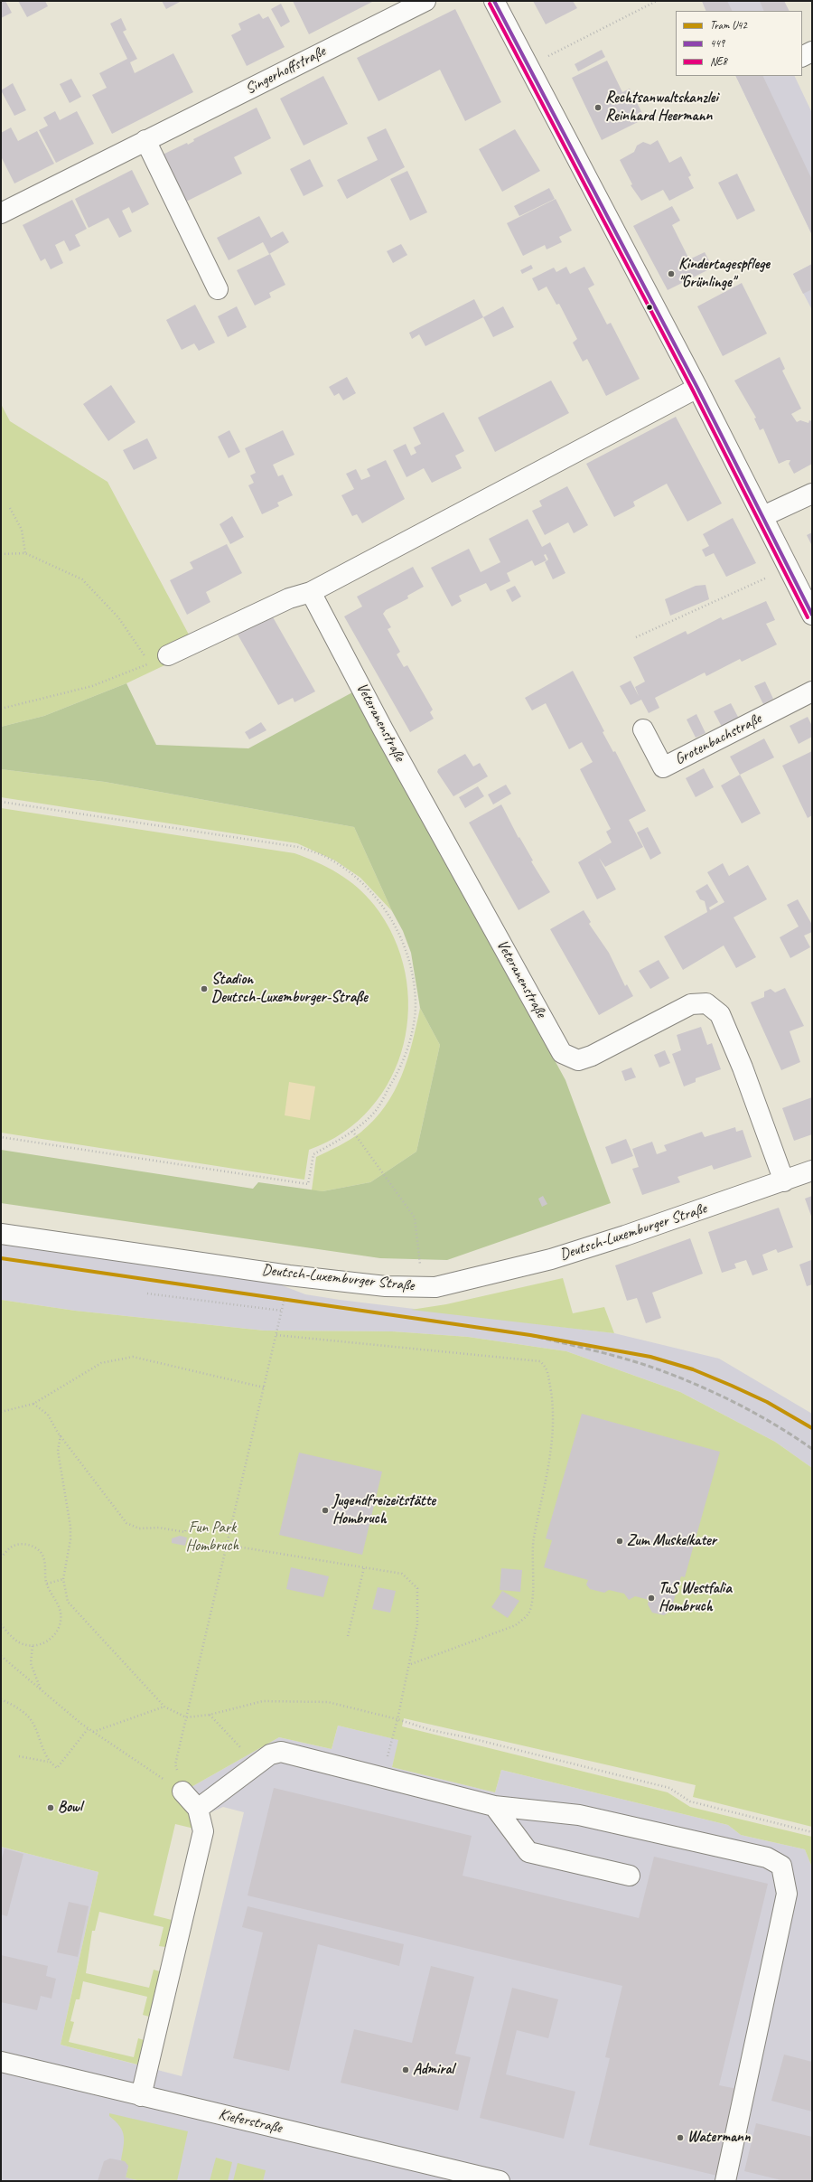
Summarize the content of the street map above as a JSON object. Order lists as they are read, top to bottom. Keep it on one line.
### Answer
{"streets":{"street":["Singerhoffstraße","Veteranenstraße","Grotenbachstraße","Deutsch-Luxemburger Straße","Kieferstraße"]},"crossings":[["Veteranenstraße","Deutsch-Luxemburger Straße"]],"parks":["Fun Park Hombruch"],"places":["Rechtsanwaltskanzlei Reinhard Heermann","Kindertagespflege \"Grünlinge\"","Stadion Deutsch-Luxemburger-Straße","Jugendfreizeitstätte Hombruch","Zum Muskelkater","TuS Westfalia Hombruch","Bowl","Admiral","Watermann"],"lines":["transit line 449","transit line NE8","tram line U42"],"legend":["Tram U42","449","NE8"]}
